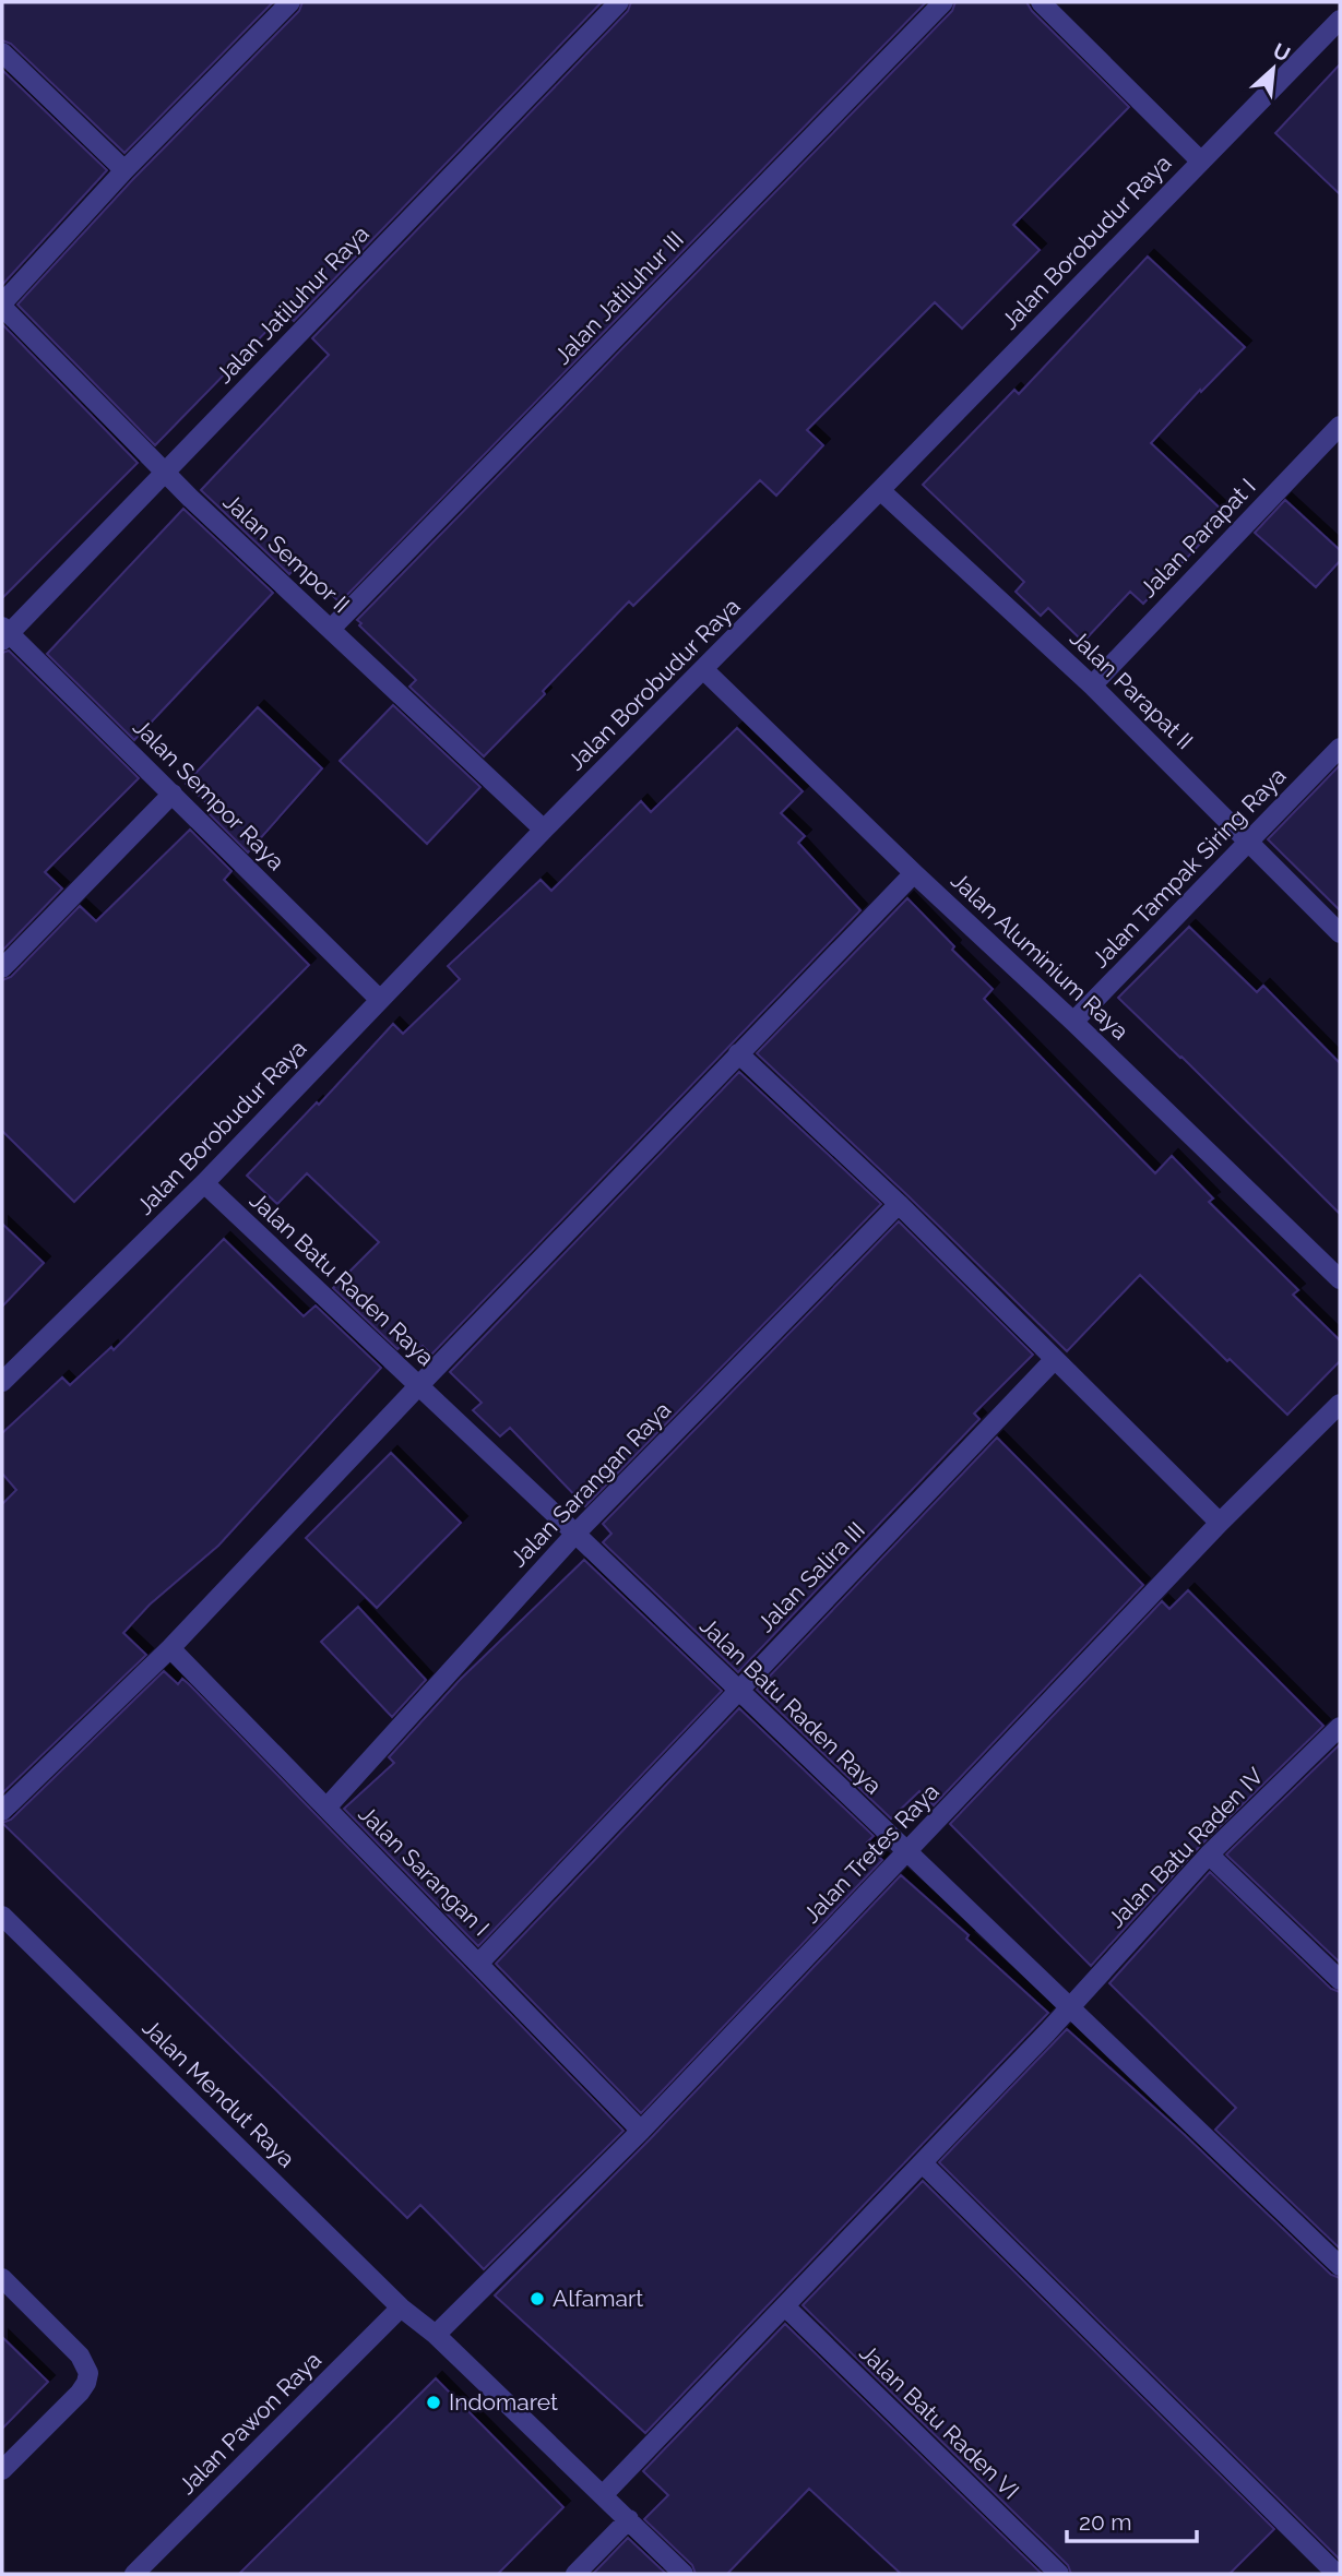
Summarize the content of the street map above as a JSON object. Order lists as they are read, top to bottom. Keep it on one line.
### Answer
{"streets":{"street":["Jalan Borobudur Raya","Jalan Jatiluhur III","Jalan Jatiluhur Raya","Jalan Parapat I","Jalan Sempor II","Jalan Parapat II","Jalan Sempor Raya","Jalan Tampak Siring Raya","Jalan Aluminium Raya","Jalan Batu Raden Raya","Jalan Sarangan Raya","Jalan Salira III","Jalan Batu Raden IV","Jalan Tretes Raya","Jalan Sarangan I","Jalan Mendut Raya","Jalan Batu Raden VI","Jalan Pawon Raya"]},"crossings":[["Jalan Borobudur Raya","Jalan Sempor II"],["Jalan Borobudur Raya","Jalan Parapat II"],["Jalan Borobudur Raya","Jalan Sempor Raya"],["Jalan Borobudur Raya","Jalan Aluminium Raya"],["Jalan Borobudur Raya","Jalan Batu Raden Raya"],["Jalan Jatiluhur III","Jalan Sempor II"],["Jalan Jatiluhur Raya","Jalan Sempor II"],["Jalan Jatiluhur Raya","Jalan Sempor Raya"],["Jalan Parapat I","Jalan Parapat II"],["Jalan Parapat II","Jalan Tampak Siring Raya"],["Jalan Tampak Siring Raya","Jalan Aluminium Raya"],["Jalan Batu Raden Raya","Jalan Sarangan Raya"],["Jalan Batu Raden Raya","Jalan Salira III"],["Jalan Batu Raden Raya","Jalan Batu Raden IV"],["Jalan Batu Raden Raya","Jalan Tretes Raya"],["Jalan Sarangan Raya","Jalan Sarangan I"],["Jalan Salira III","Jalan Sarangan I"],["Jalan Batu Raden IV","Jalan Mendut Raya"],["Jalan Batu Raden IV","Jalan Batu Raden VI"],["Jalan Tretes Raya","Jalan Sarangan I"],["Jalan Tretes Raya","Jalan Mendut Raya"],["Jalan Mendut Raya","Jalan Pawon Raya"]],"places":["Alfamart","Indomaret"],"scale_bar":"20 m","north":"top right"}
